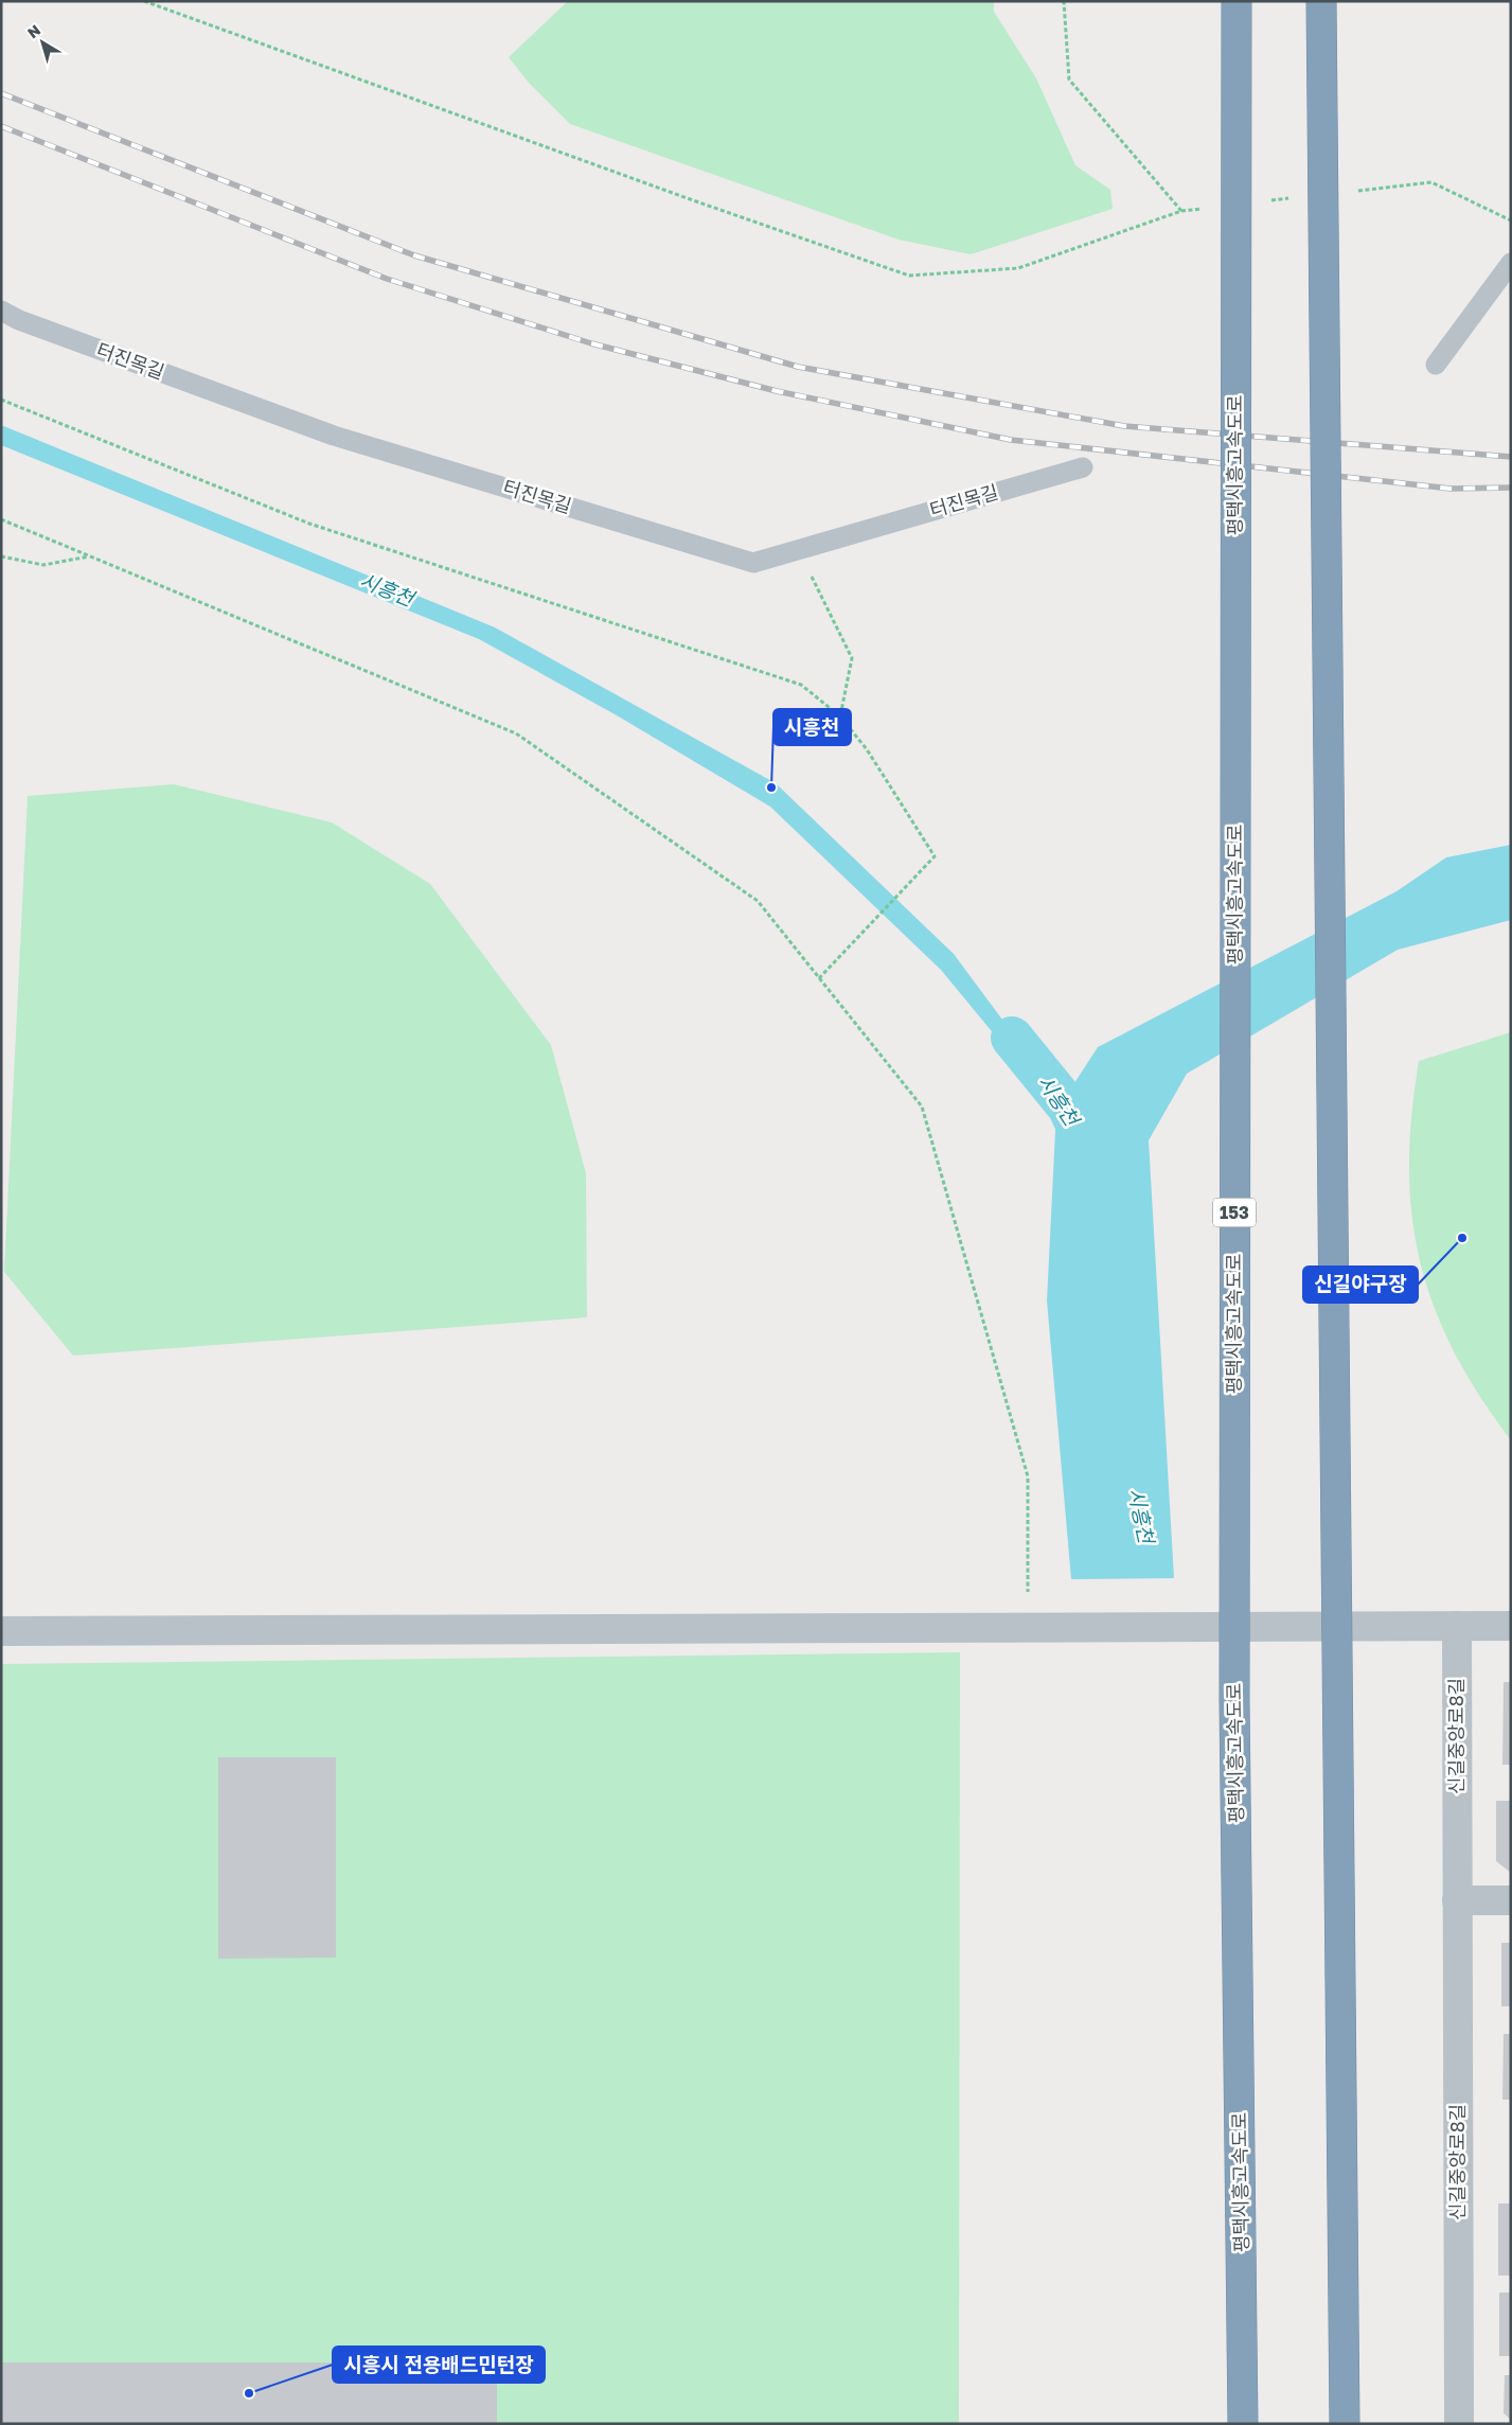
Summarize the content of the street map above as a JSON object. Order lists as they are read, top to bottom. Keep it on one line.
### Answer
{"streets":{"highway":["평택시흥고속도로","153"],"street":["신길중앙로8길"],"lane":["터진목길"]},"water":["시흥천"],"places":["시흥천","신길야구장","시흥시 전용배드민턴장"],"north":"top left"}
